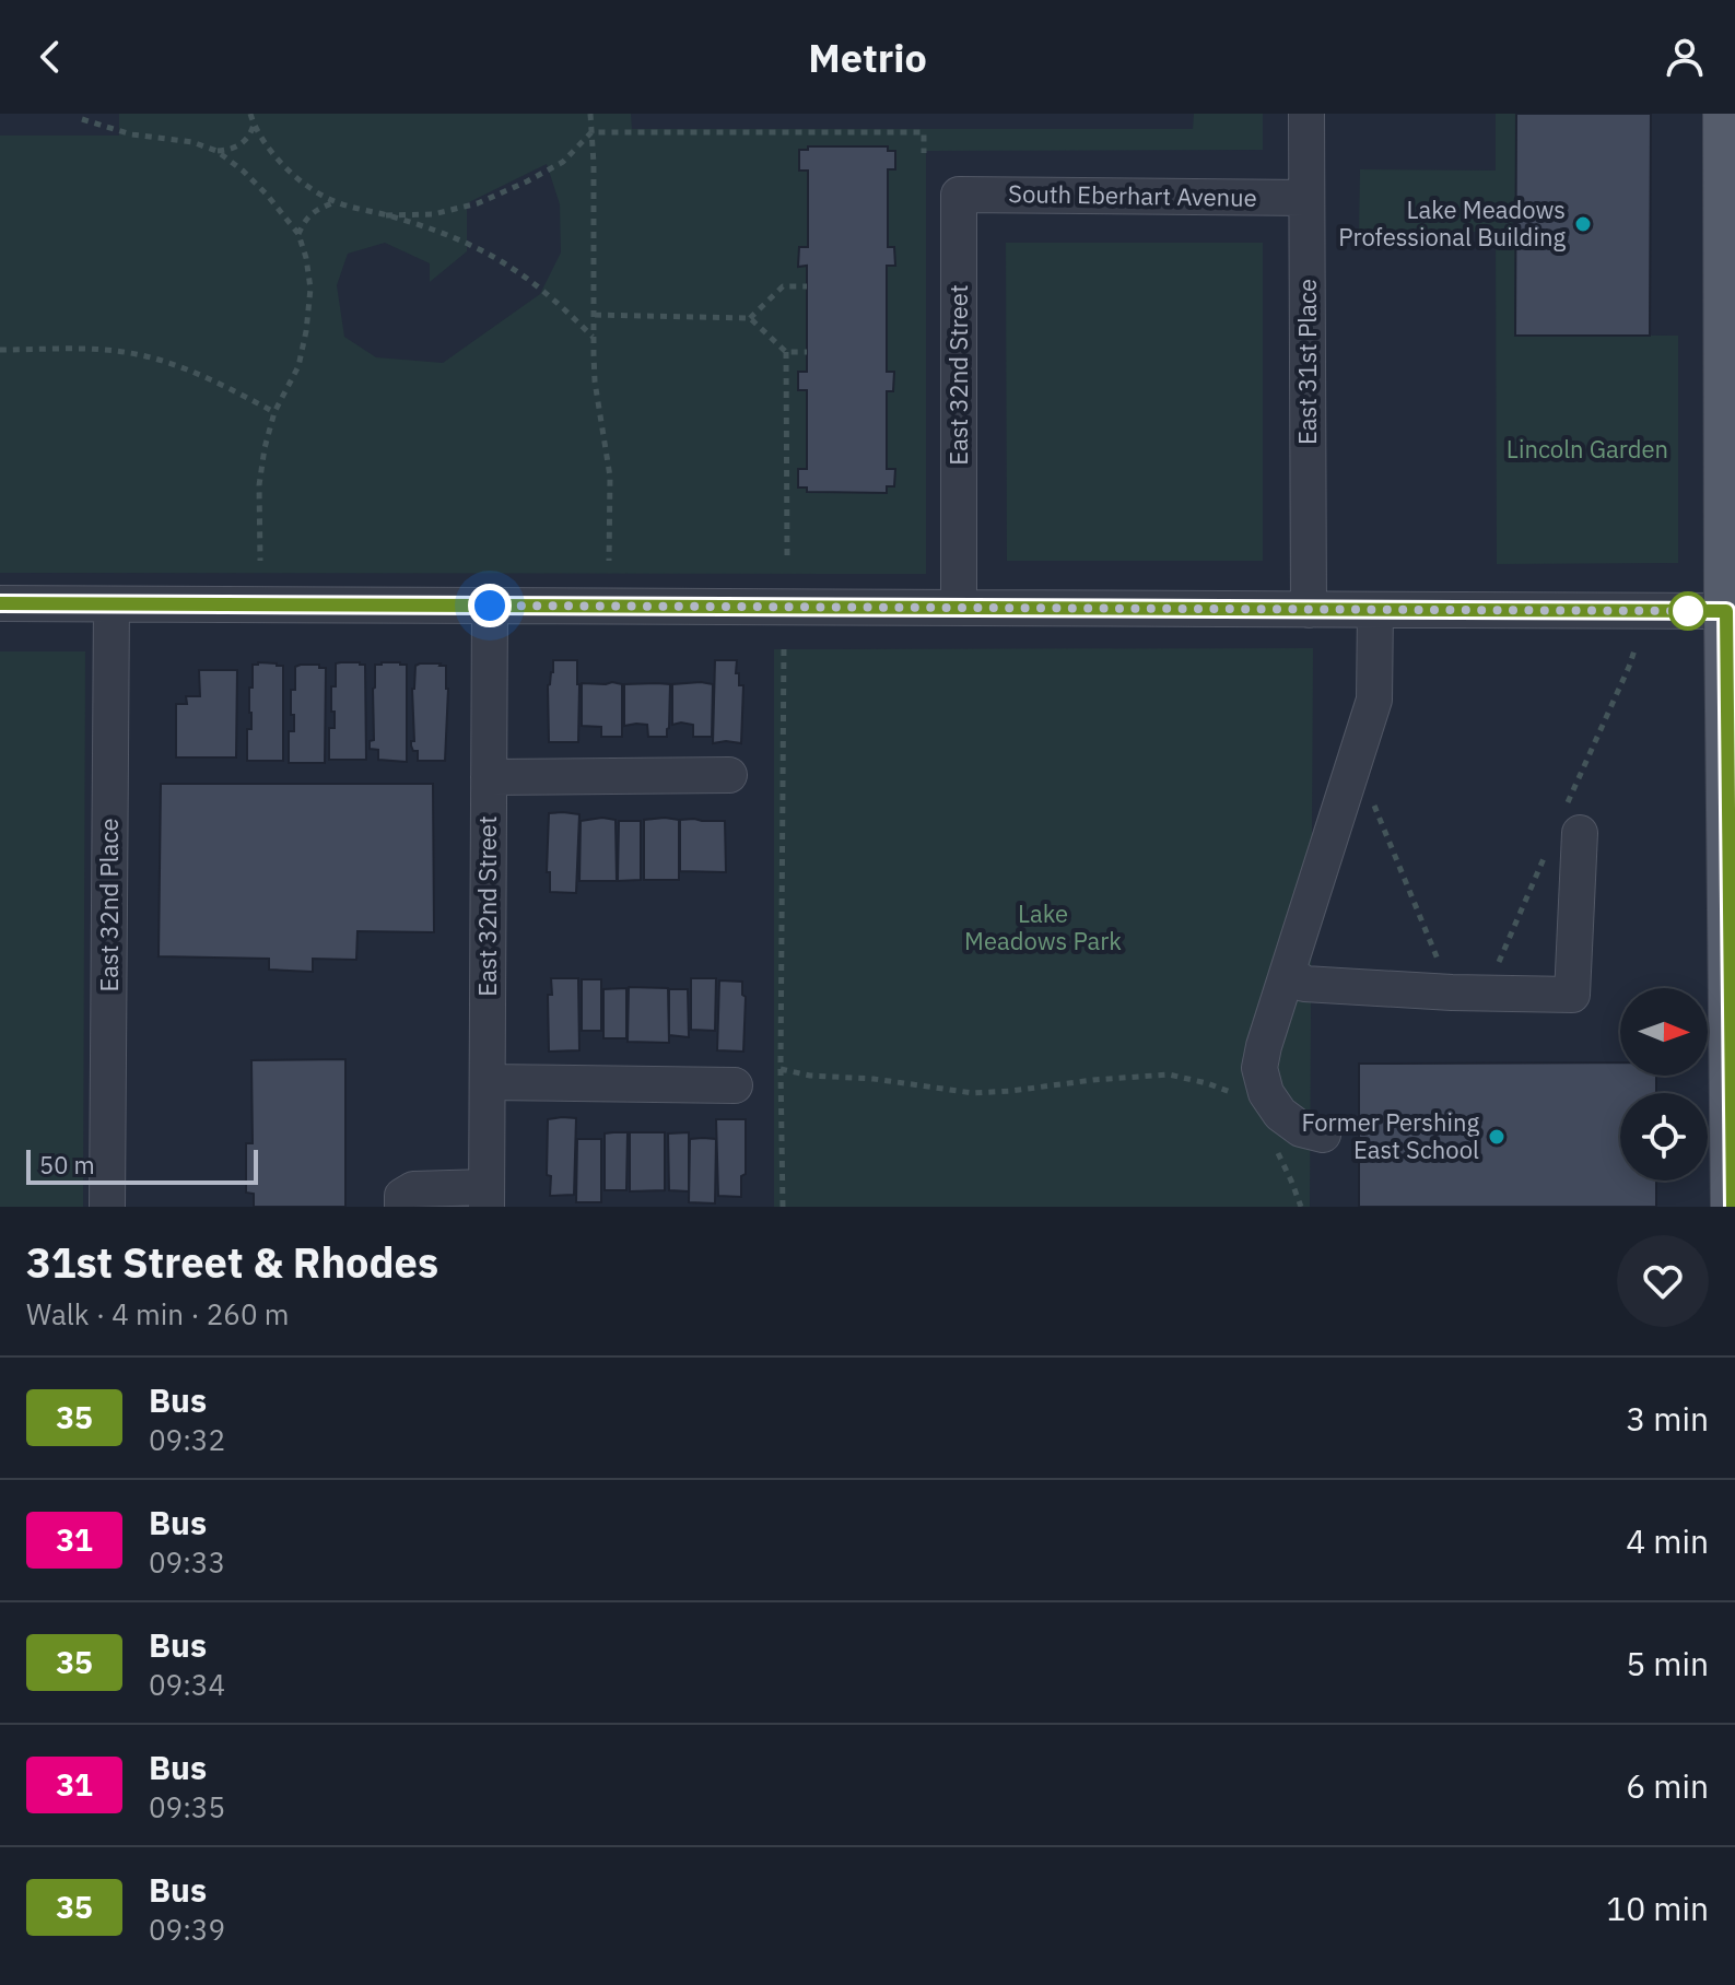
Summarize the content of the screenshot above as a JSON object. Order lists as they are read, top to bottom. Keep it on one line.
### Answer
{"streets":{"street":["South Eberhart Avenue","East 31st Place","East 32nd Street","East 32nd Place"]},"crossings":[["South Eberhart Avenue","East 31st Place"],["South Eberhart Avenue","East 32nd Street"]],"parks":["Lincoln Garden","Lake Meadows Park"],"places":["Lake Meadows Professional Building","Former Pershing East School"],"lines":["bus line 35"],"scale_bar":"50 m","north":"right","page":{"header":"Metrio","scale":"50 m","heading":["31st Street & Rhodes","Walk · 4 min · 260 m"],"list":[{"mark":"35","name":"Bus","note":"09:32","value":"3 min"},{"mark":"31","name":"Bus","note":"09:33","value":"4 min"},{"mark":"35","name":"Bus","note":"09:34","value":"5 min"},{"mark":"31","name":"Bus","note":"09:35","value":"6 min"},{"mark":"35","name":"Bus","note":"09:39","value":"10 min"}]}}
